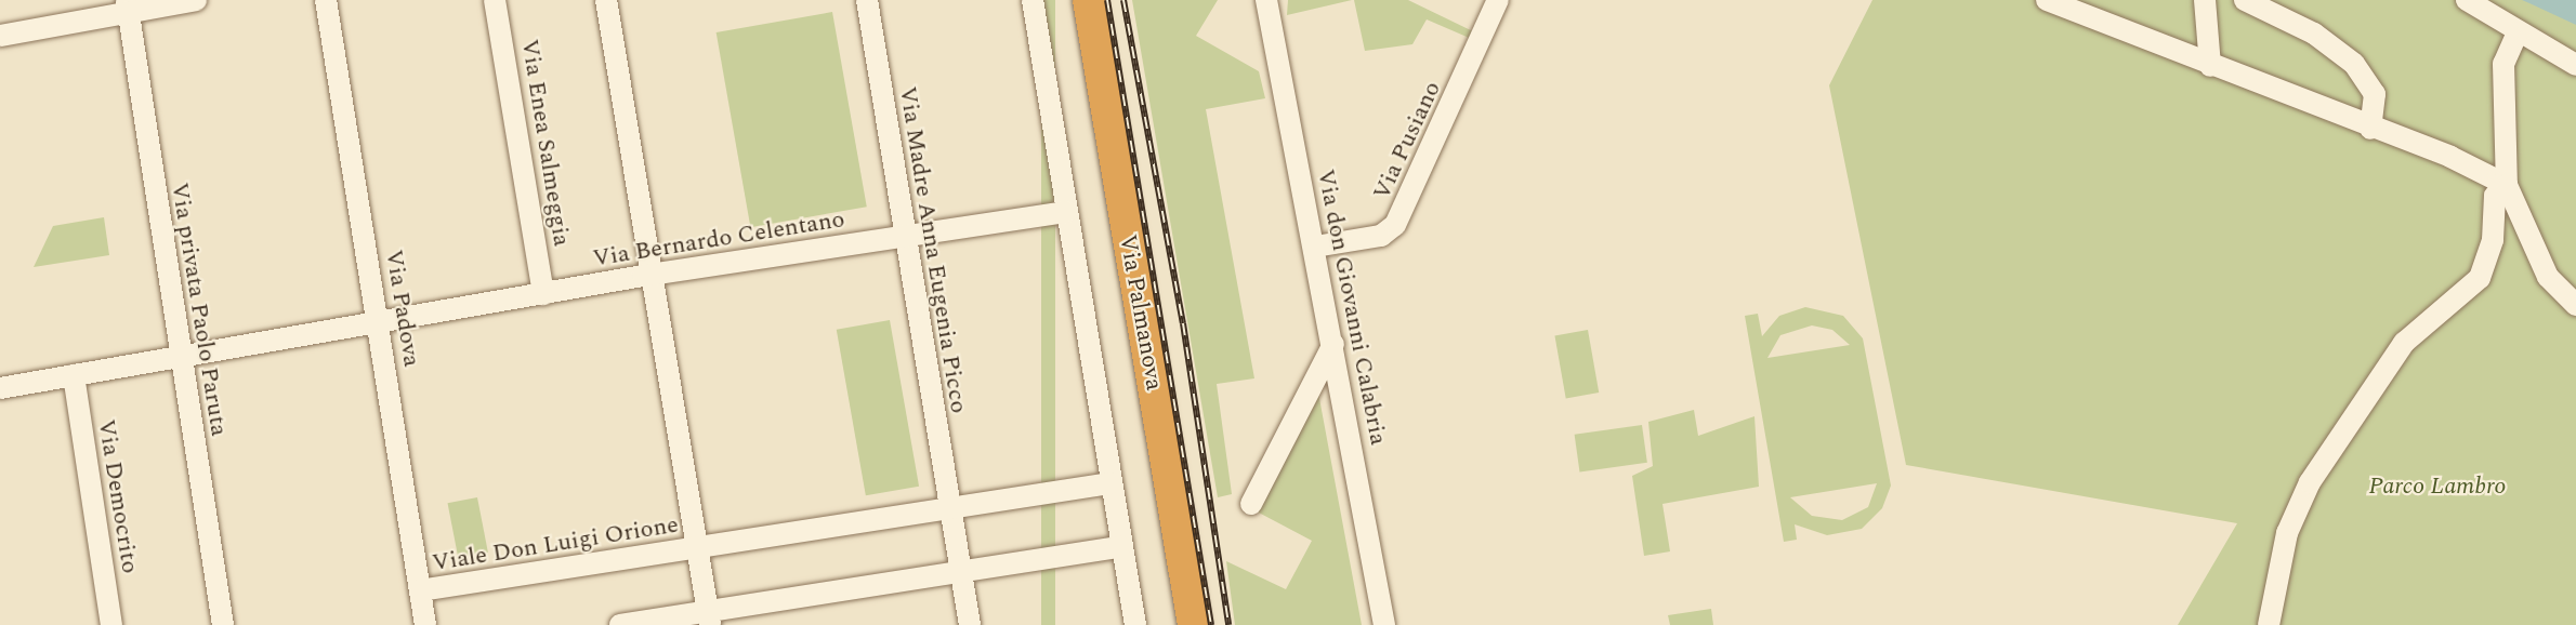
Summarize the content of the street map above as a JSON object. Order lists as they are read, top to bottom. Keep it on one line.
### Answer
{"streets":{"highway":["Via Palmanova"],"street":["Via Pusiano","Via Enea Salmeggia","Via Bernardo Celentano","Via Madre Anna Eugenia Picco","Via don Giovanni Calabria","Via Padova","Via privata Paolo Paruta","Via Democrito","Viale Don Luigi Orione"]},"crossings":[["Via Pusiano","Via don Giovanni Calabria"],["Via Enea Salmeggia","Via Bernardo Celentano"],["Via Bernardo Celentano","Via Madre Anna Eugenia Picco"],["Via Bernardo Celentano","Via Padova"],["Via Bernardo Celentano","Via privata Paolo Paruta"],["Via Bernardo Celentano","Via Democrito"],["Via Madre Anna Eugenia Picco","Viale Don Luigi Orione"],["Via Padova","Viale Don Luigi Orione"]],"parks":["Parco Lambro"]}
